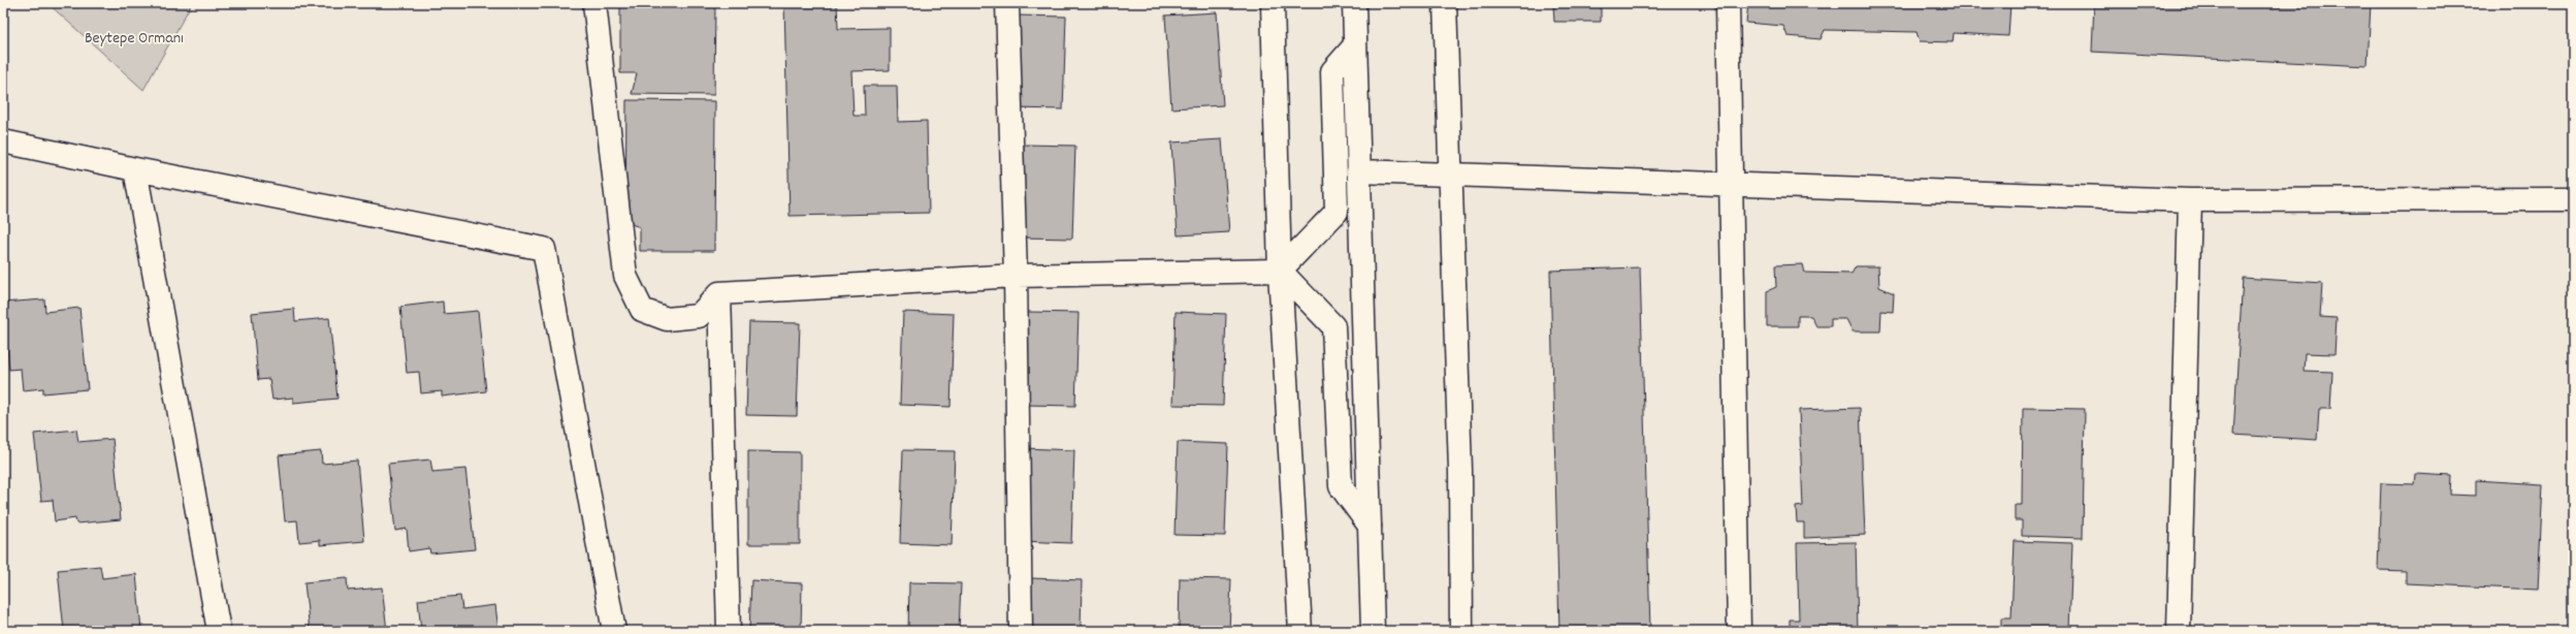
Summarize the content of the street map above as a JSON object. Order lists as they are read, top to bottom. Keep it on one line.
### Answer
{"parks":["Beytepe Ormanı"]}
